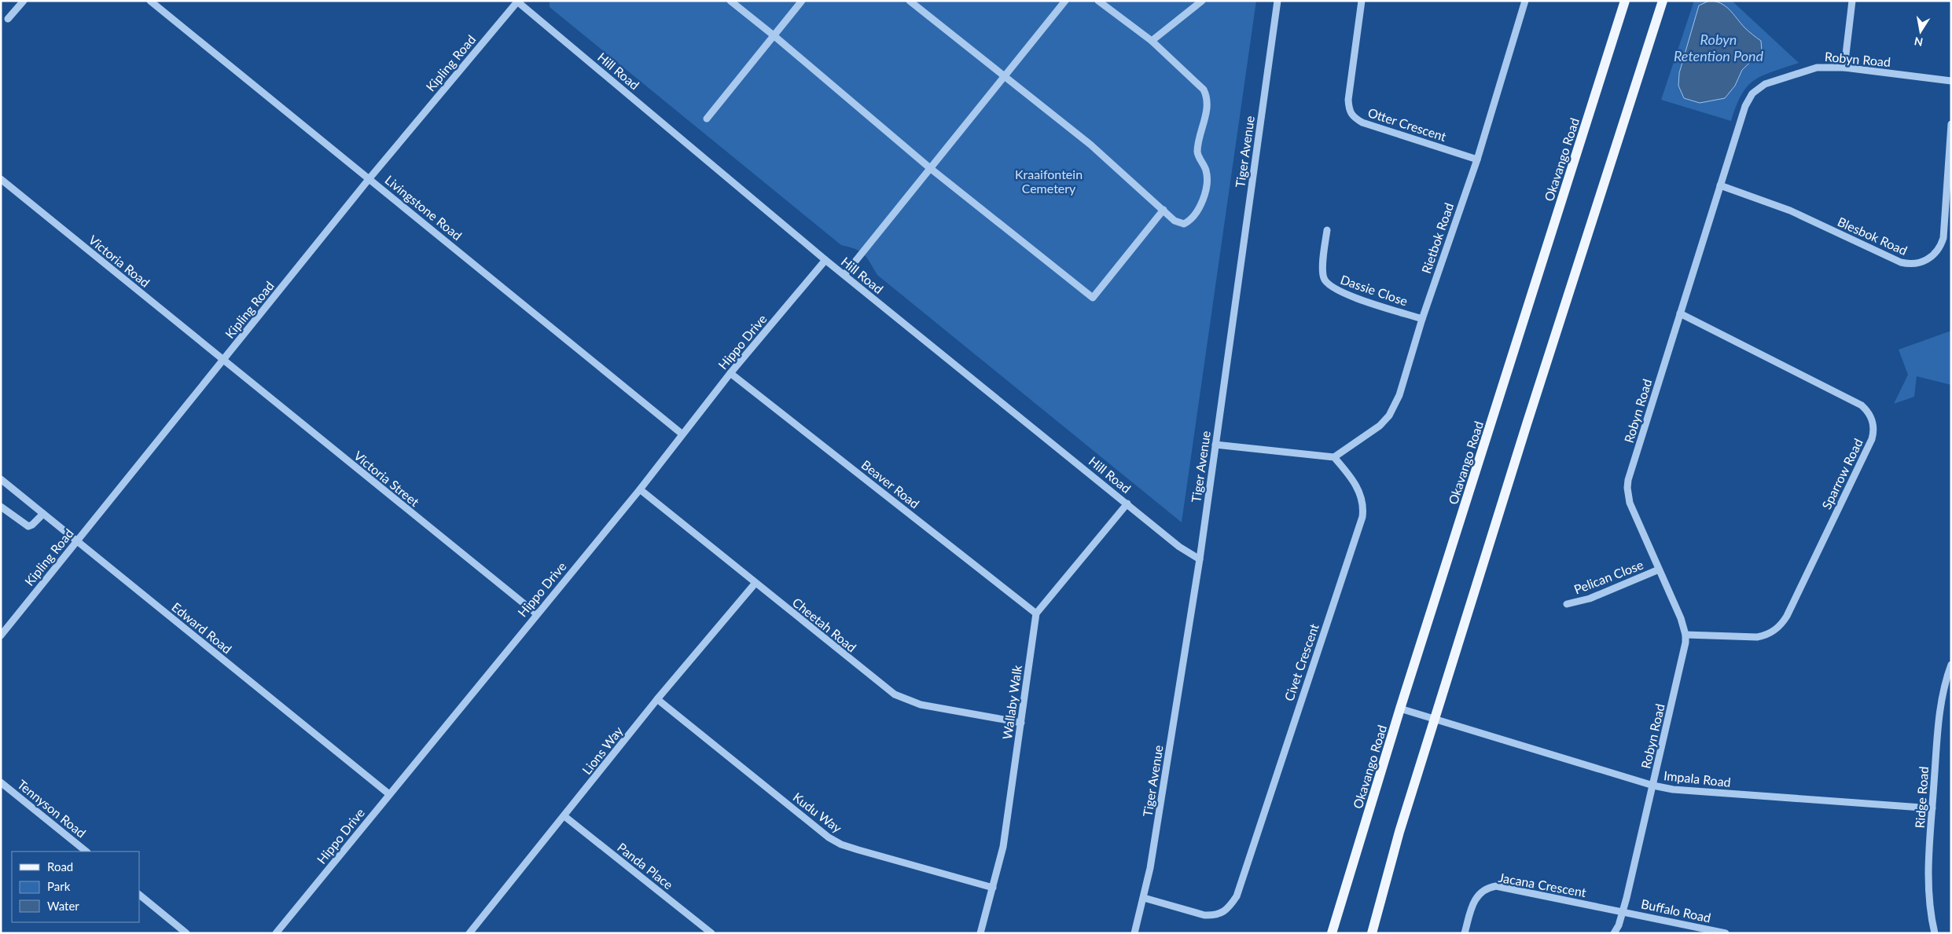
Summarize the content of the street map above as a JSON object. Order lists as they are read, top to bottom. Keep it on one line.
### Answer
{"streets":{"main road":["Okavango Road"],"street":["Robyn Road","Kipling Road","Hill Road","Otter Crescent","Tiger Avenue","Livingstone Road","Blesbok Road","Rietbok Road","Victoria Road","Dassie Close","Hippo Drive","Sparrow Road","Victoria Street","Beaver Road","Pelican Close","Cheetah Road","Edward Road","Civet Crescent","Wallaby Walk","Lions Way","Impala Road","Ridge Road","Tennyson Road","Kudu Way","Panda Place","Jacana Crescent","Buffalo Road"]},"crossings":[["Robyn Road","Blesbok Road"],["Robyn Road","Sparrow Road"],["Robyn Road","Pelican Close"],["Robyn Road","Impala Road"],["Robyn Road","Jacana Crescent"],["Robyn Road","Buffalo Road"],["Kipling Road","Hill Road"],["Kipling Road","Livingstone Road"],["Kipling Road","Victoria Road"],["Kipling Road","Victoria Street"],["Kipling Road","Edward Road"],["Hill Road","Tiger Avenue"],["Hill Road","Hippo Drive"],["Otter Crescent","Rietbok Road"],["Tiger Avenue","Civet Crescent"],["Okavango Road","Impala Road"],["Livingstone Road","Hippo Drive"],["Rietbok Road","Dassie Close"],["Rietbok Road","Civet Crescent"],["Victoria Road","Victoria Street"],["Hippo Drive","Victoria Street"],["Hippo Drive","Beaver Road"],["Hippo Drive","Cheetah Road"],["Hippo Drive","Edward Road"],["Beaver Road","Wallaby Walk"],["Cheetah Road","Wallaby Walk"],["Cheetah Road","Lions Way"],["Wallaby Walk","Kudu Way"],["Lions Way","Kudu Way"],["Lions Way","Panda Place"],["Impala Road","Ridge Road"],["Jacana Crescent","Buffalo Road"]],"water":["Robyn Retention Pond"],"parks":["Kraaifontein Cemetery"],"legend":["Road","Park","Water"],"north":"bottom"}
